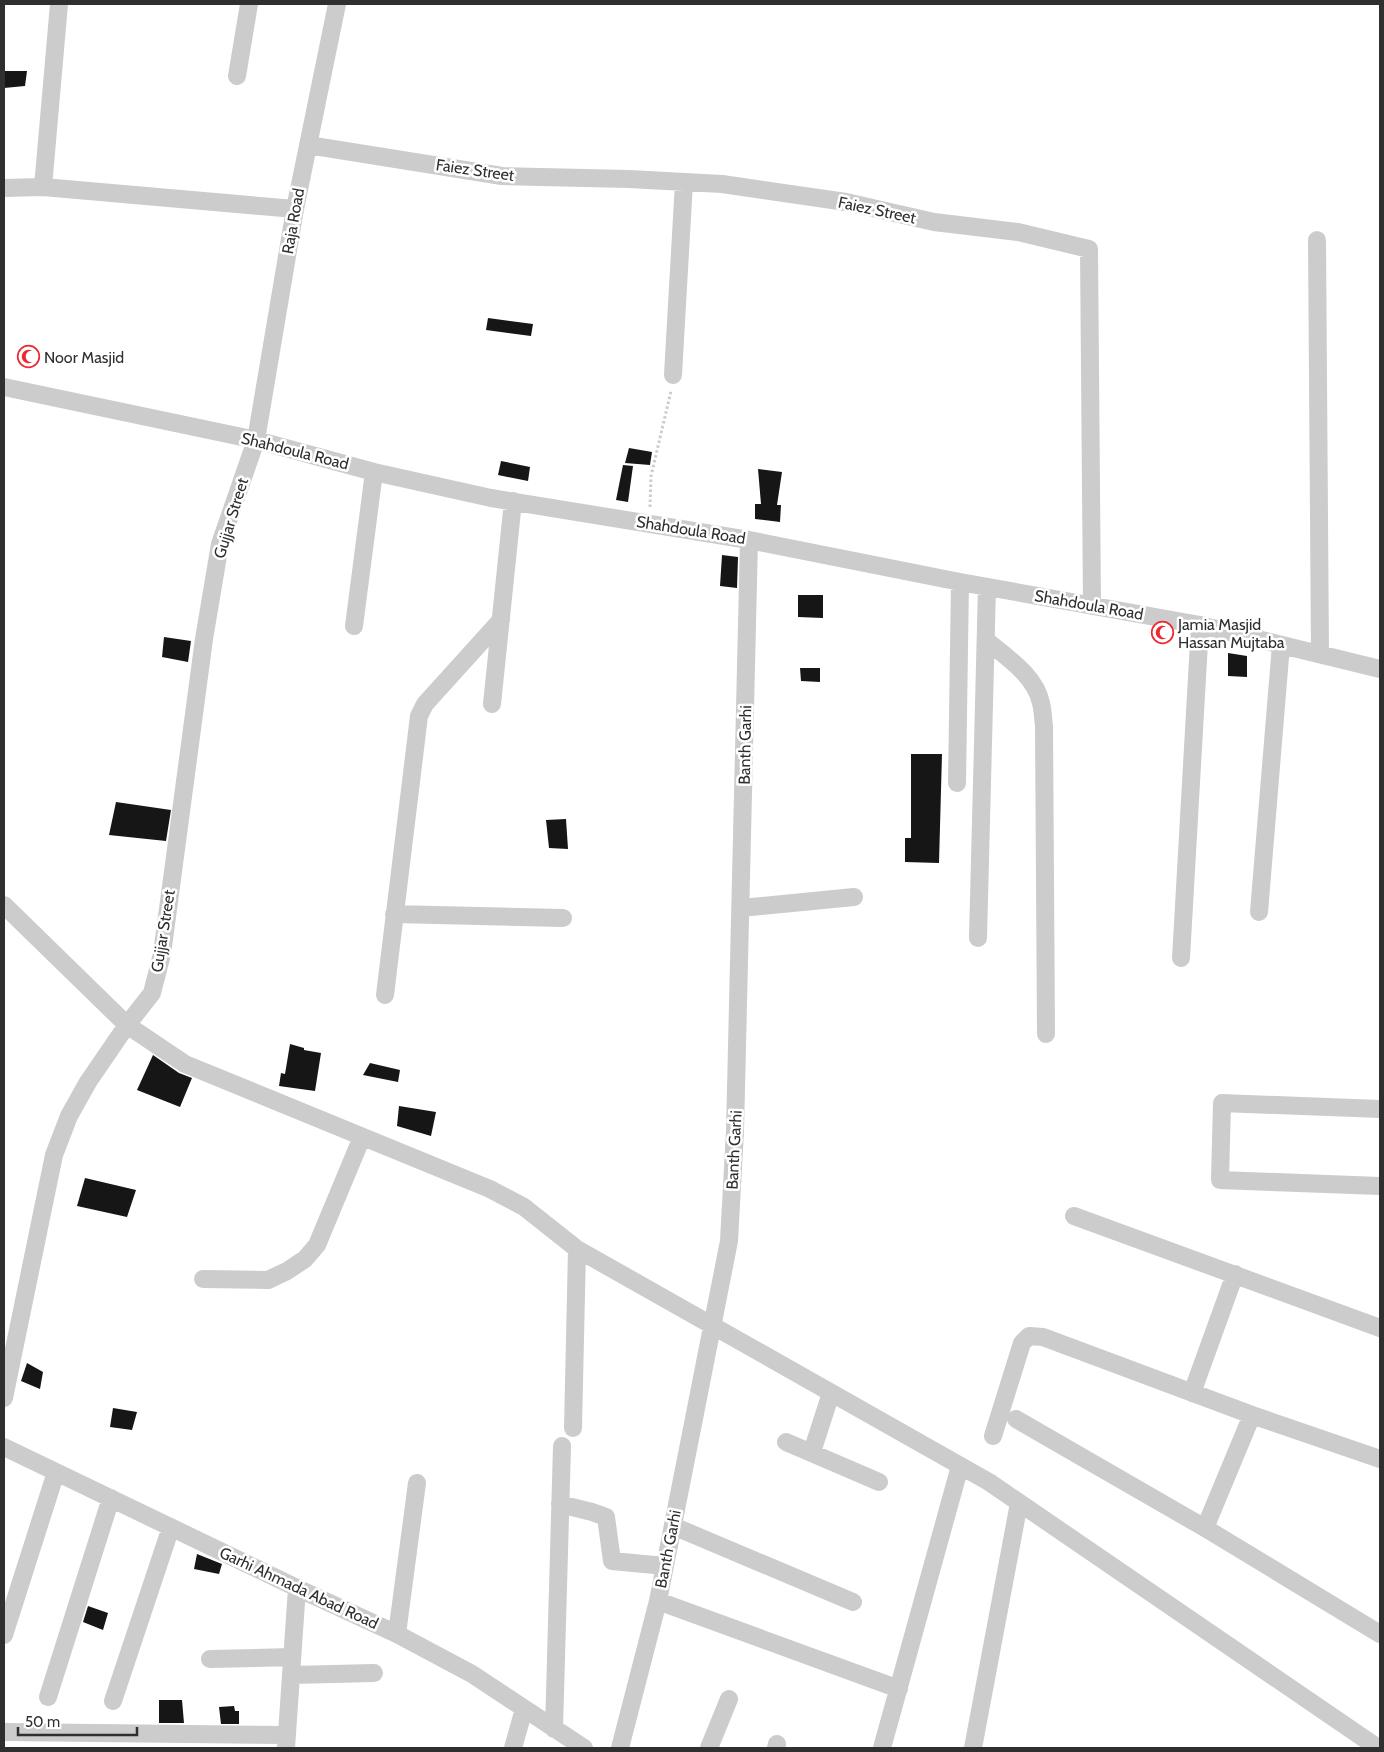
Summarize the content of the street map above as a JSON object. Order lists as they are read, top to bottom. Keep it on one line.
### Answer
{"streets":{"street":["Faiez Street","Raja Road","Shahdoula Road","Gujjar Street","Banth Garhi","Garhi Ahmada Abad Road"]},"crossings":[["Faiez Street","Raja Road"],["Faiez Street","Shahdoula Road"],["Raja Road","Shahdoula Road"],["Raja Road","Gujjar Street"],["Shahdoula Road","Gujjar Street"],["Shahdoula Road","Banth Garhi"]],"places":{"mosque":["Noor Masjid","Jamia Masjid Hassan Mujtaba"]},"scale_bar":"50 m"}
